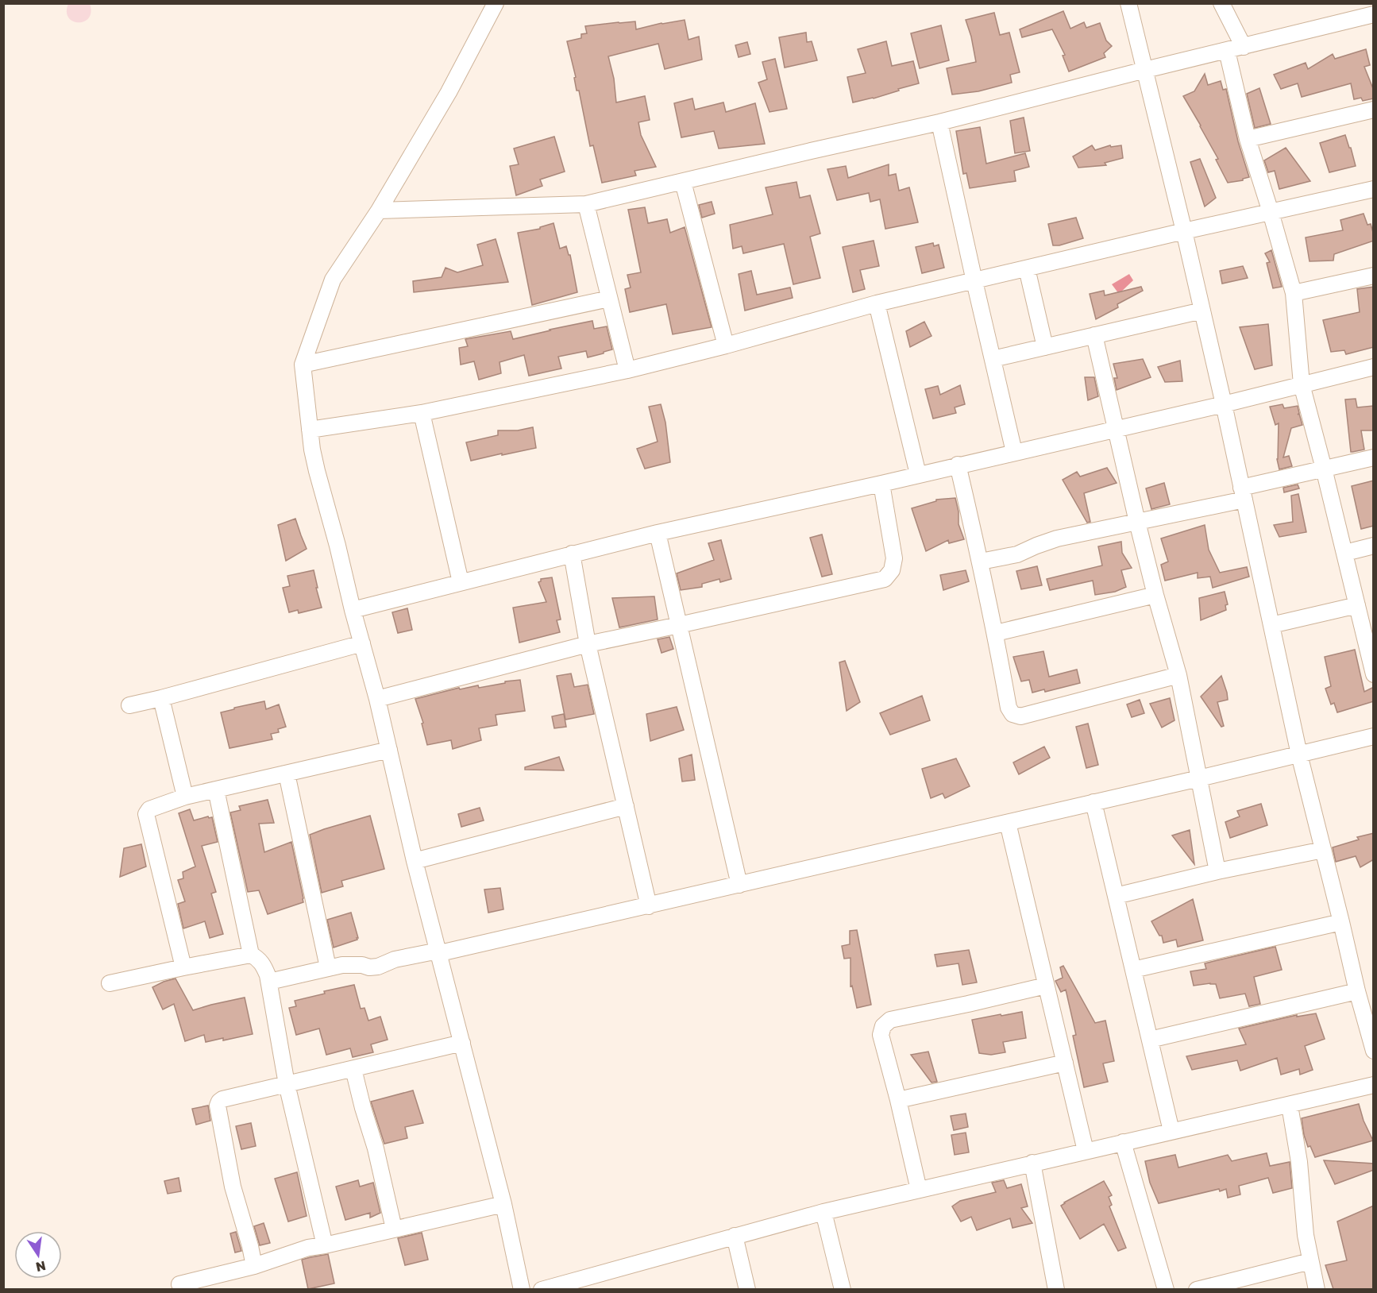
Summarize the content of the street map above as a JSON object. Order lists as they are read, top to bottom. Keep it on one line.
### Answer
{"north":"bottom"}
